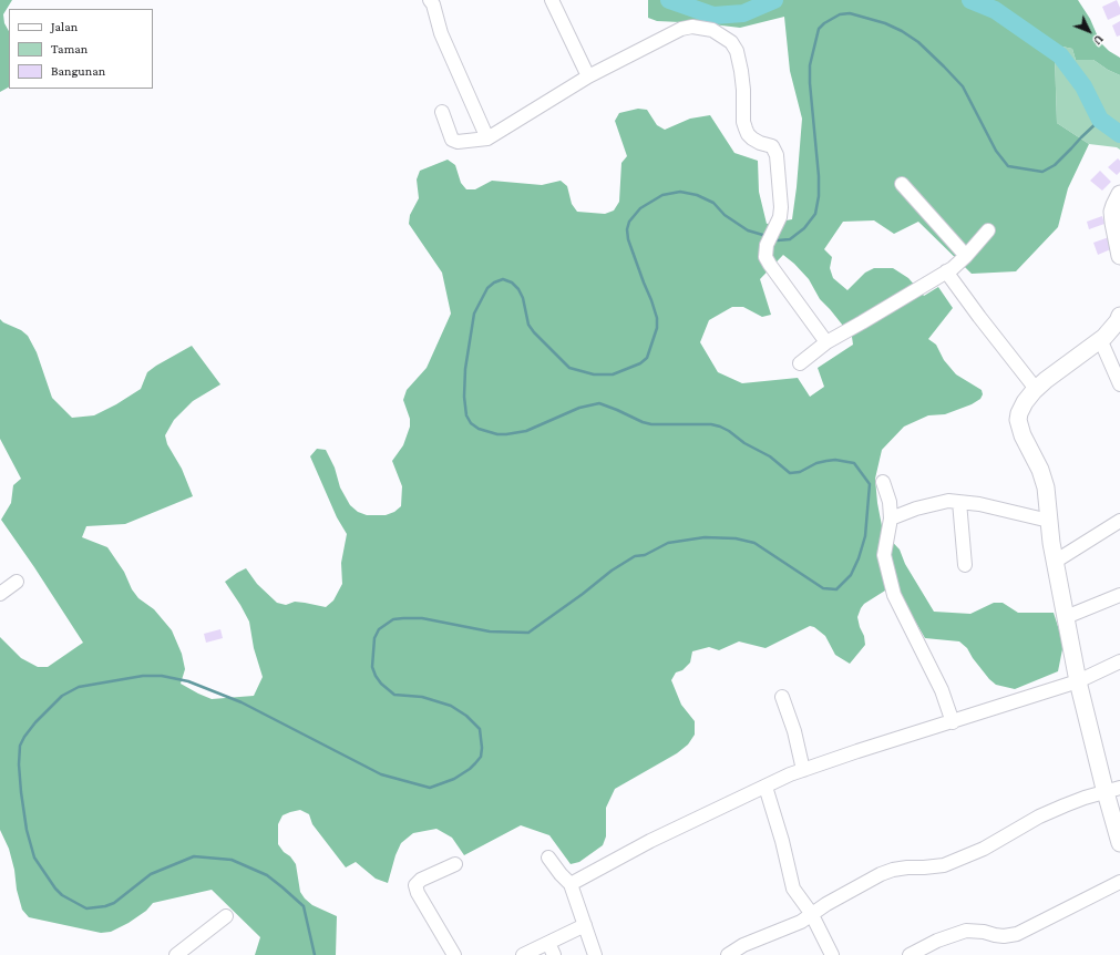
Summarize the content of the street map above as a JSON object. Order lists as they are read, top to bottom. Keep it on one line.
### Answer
{"legend":["Jalan","Taman","Bangunan"],"north":"bottom right"}
